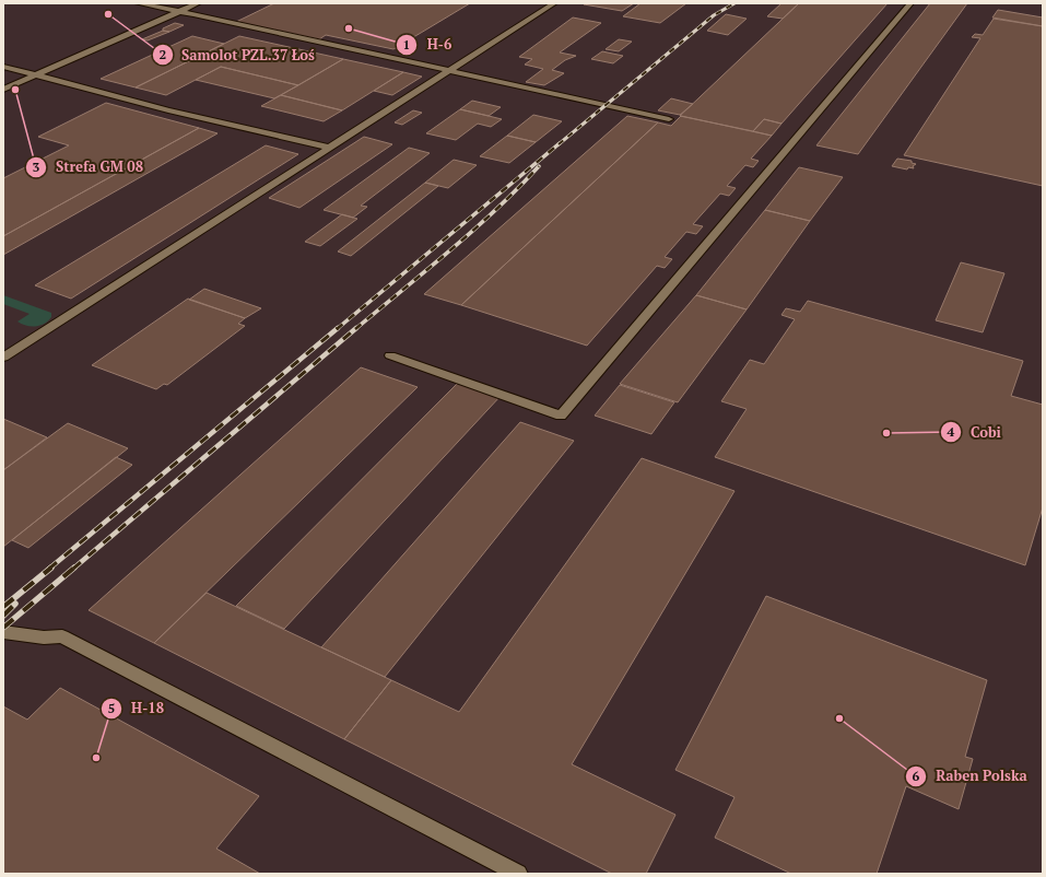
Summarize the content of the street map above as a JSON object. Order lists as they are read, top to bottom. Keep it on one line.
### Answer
{"places":["Samolot PZL.37 Łoś","H-6","Strefa GM 08","Cobi","Raben Polska","H-18"]}
